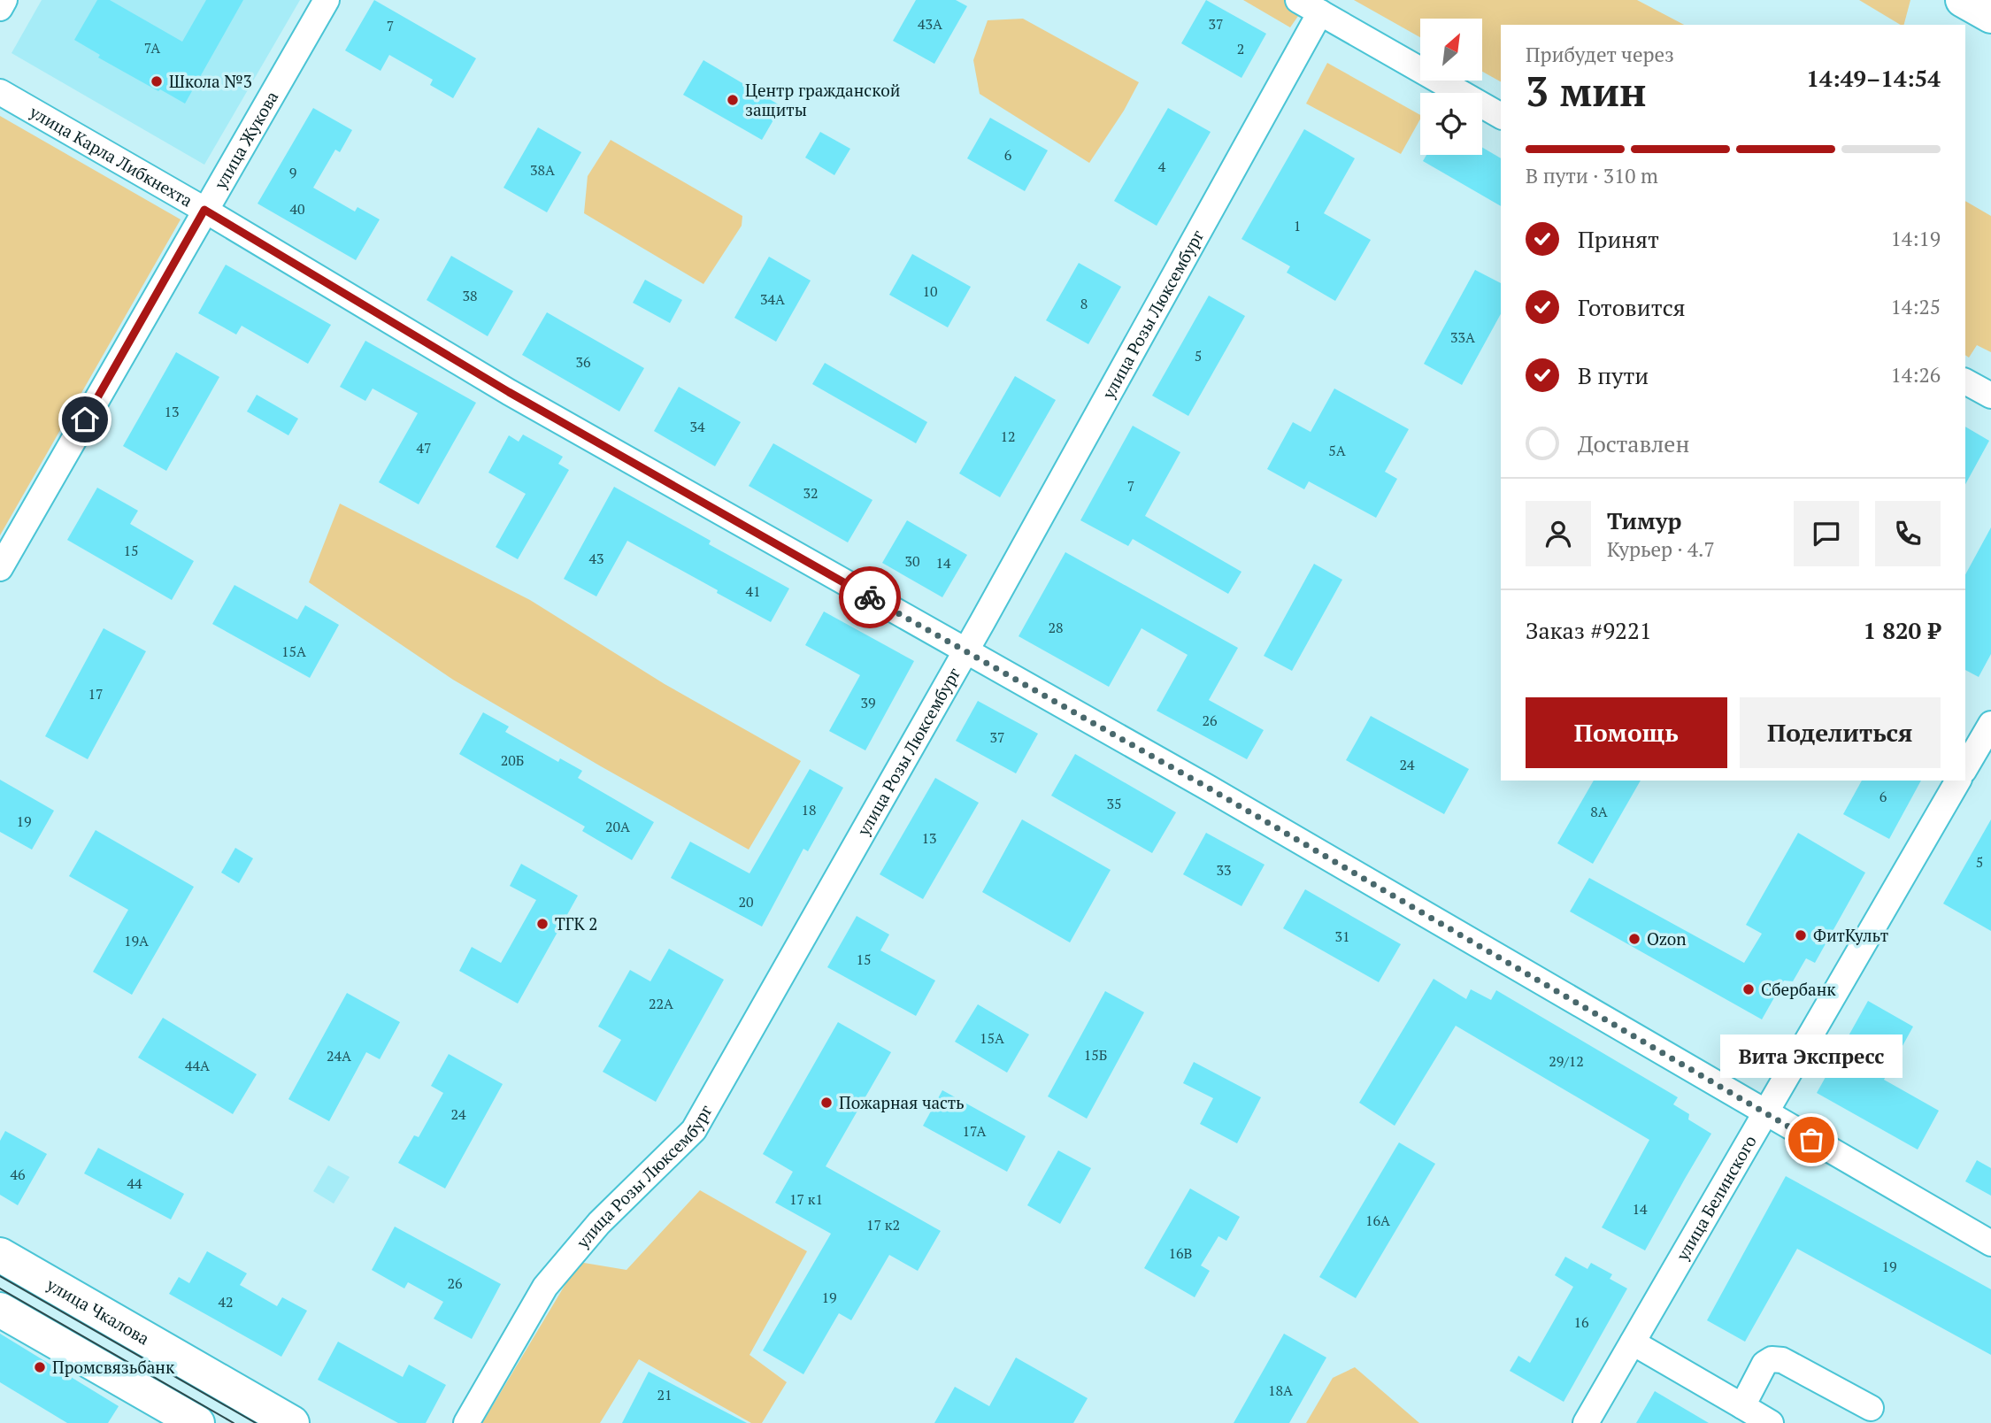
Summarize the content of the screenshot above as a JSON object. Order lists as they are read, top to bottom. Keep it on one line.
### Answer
{"streets":{"main road":["улица Чкалова"],"street":["улица Жукова","улица Карла Либкнехта","улица Розы Люксембург","улица Белинского"]},"crossings":[["улица Жукова","улица Карла Либкнехта"],["улица Карла Либкнехта","улица Розы Люксембург"],["улица Карла Либкнехта","улица Белинского"]],"places":["Школа №3","Центр гражданской защиты","ТГК 2","ФитКульт","Ozon","Сбербанк","Пожарная часть","Вита Экспресс","Промсвязьбанк"],"house_numbers":["43А","37","7","7А","2","6","4","38А","9","40","1","10","38","34А","8","33А","5","36","13","34","12","47","5А","7","32","15","43","30","14","41","28","15А","17","39","26","37","20Б","24","6","35","18","8А","19","20А","13","5","33","20","31","19А","15","22А","15А","15Б","24А","29/12","44А","24","17А","46","44","17 к1","14","16А","17 к2","16В","19","26","19","42","16","18А","21"],"north":"top right","page":{"heading":["3 мин","Прибудет через","14:49–14:54"],"panel":["Тимур","Курьер · 4.7","Заказ #9221","1 820 ₽"],"bar":"В пути · 310 m","list":[["Принят","14:19"],["Готовится","14:25"],["В пути","14:26"],"Доставлен"],"buttons":["Помощь","Поделиться"],"bubble":"Вита Экспресс"}}
